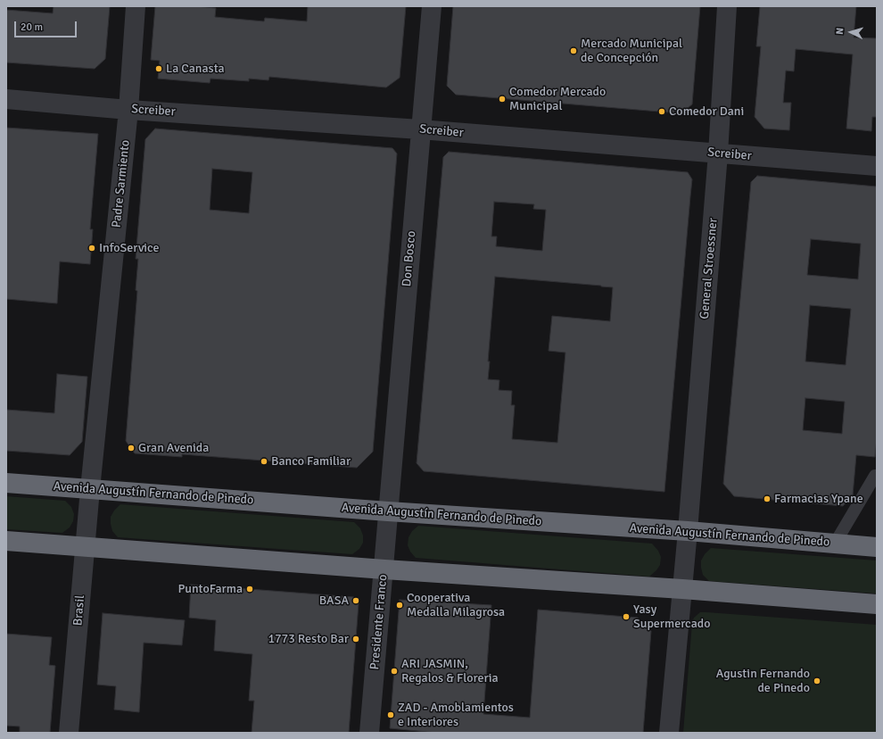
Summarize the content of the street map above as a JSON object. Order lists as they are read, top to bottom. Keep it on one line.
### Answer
{"streets":{"highway":["Avenida Augustín Fernando de Pinedo"],"street":["Screiber","Padre Sarmiento","Don Bosco","General Stroessner","Brasil","Presidente Franco"]},"crossings":[["Screiber","Padre Sarmiento"],["Screiber","Don Bosco"],["Screiber","General Stroessner"],["Padre Sarmiento","Avenida Augustín Fernando de Pinedo"],["Padre Sarmiento","Brasil"],["Don Bosco","Avenida Augustín Fernando de Pinedo"],["Don Bosco","Presidente Franco"],["General Stroessner","Avenida Augustín Fernando de Pinedo"],["Avenida Augustín Fernando de Pinedo","Brasil"],["Avenida Augustín Fernando de Pinedo","Presidente Franco"]],"places":["Mercado Municipal de Concepción","La Canasta","Comedor Mercado Municipal","Comedor Dani","InfoService","Gran Avenida","Banco Familiar","Farmacias Ypane","PuntoFarma","BASA","Cooperativa Medalla Milagrosa","Yasy Supermercado","1773 Resto Bar","ARI JASMIN, Regalos & Floreria","Agustin Fernando de Pinedo","ZAD - Amoblamientos e Interiores"],"scale_bar":"20 m","north":"left"}
